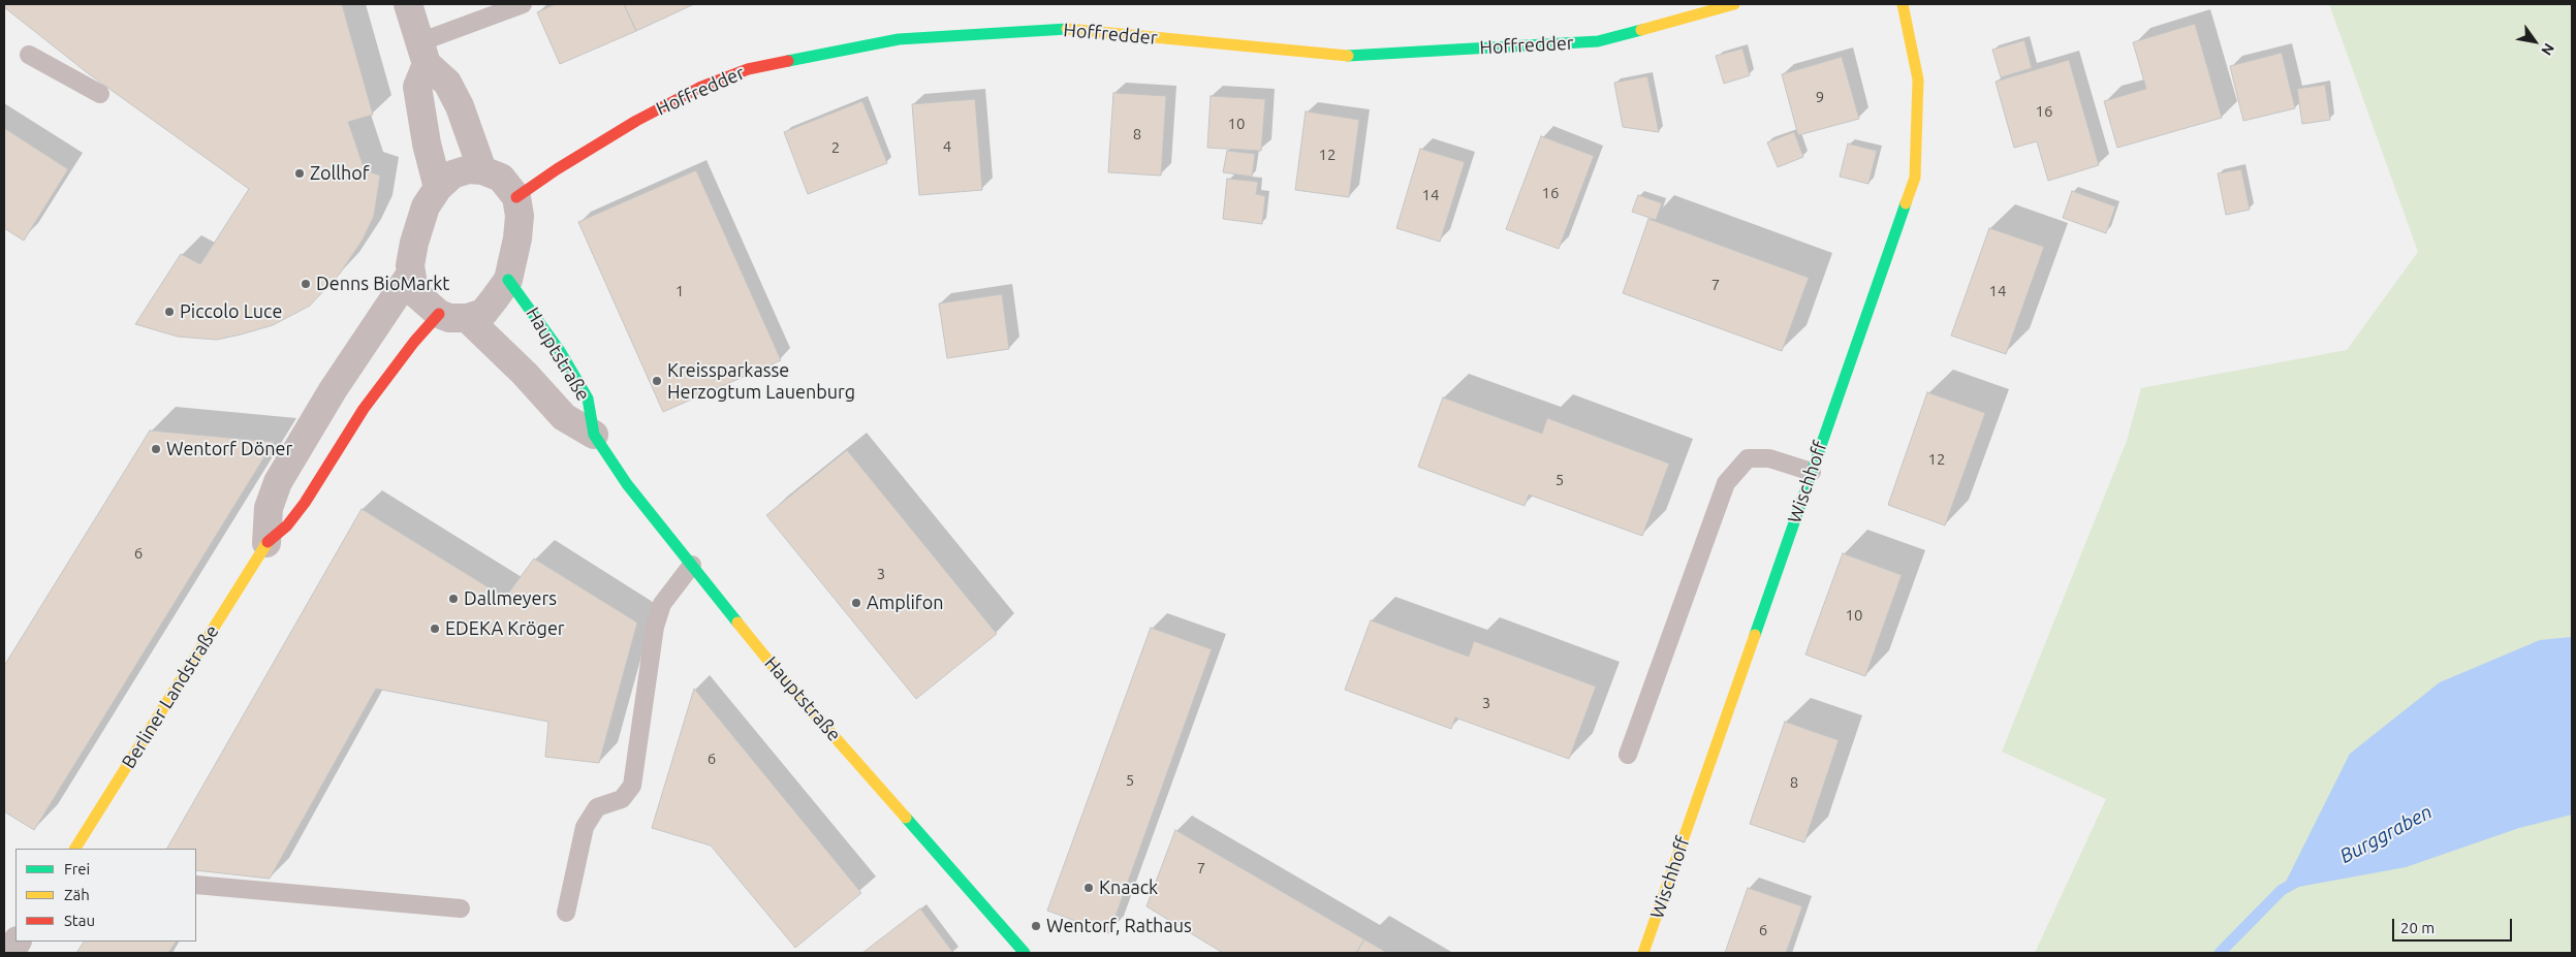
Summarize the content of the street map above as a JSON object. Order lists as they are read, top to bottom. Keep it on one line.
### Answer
{"streets":{"street":["Hoffredder","Hauptstraße","Wischhoff","Berliner Landstraße"]},"crossings":[["Hoffredder","Hauptstraße"],["Hoffredder","Berliner Landstraße"],["Hauptstraße","Berliner Landstraße"]],"water":["Burggraben"],"places":["Zollhof","Denns BioMarkt","Piccolo Luce","Kreissparkasse Herzogtum Lauenburg","Wentorf Döner","Dallmeyers","Amplifon","EDEKA Kröger","Knaack","Wentorf, Rathaus"],"house_numbers":["9","16","10","8","4","2","12","16","14","7","1","14","12","5","6","3","10","3","6","5","8","7","6"],"legend":["Frei","Zäh","Stau"],"scale_bar":"20 m","north":"bottom right"}
